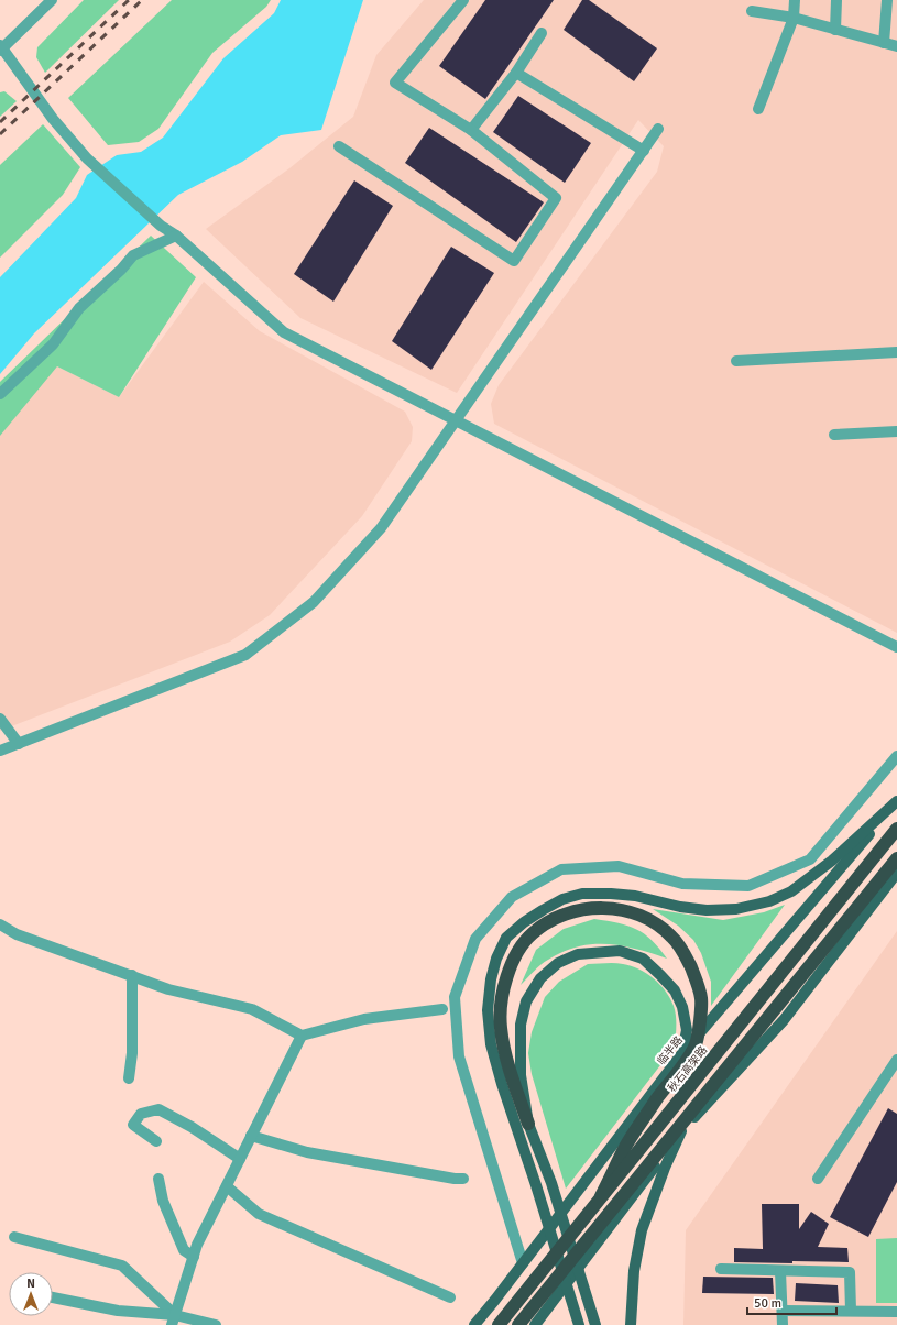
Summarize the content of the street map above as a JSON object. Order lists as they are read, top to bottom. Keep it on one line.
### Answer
{"streets":{"highway":["秋石高架路"],"main road":["临半路"]},"scale_bar":"50 m","north":"top"}
